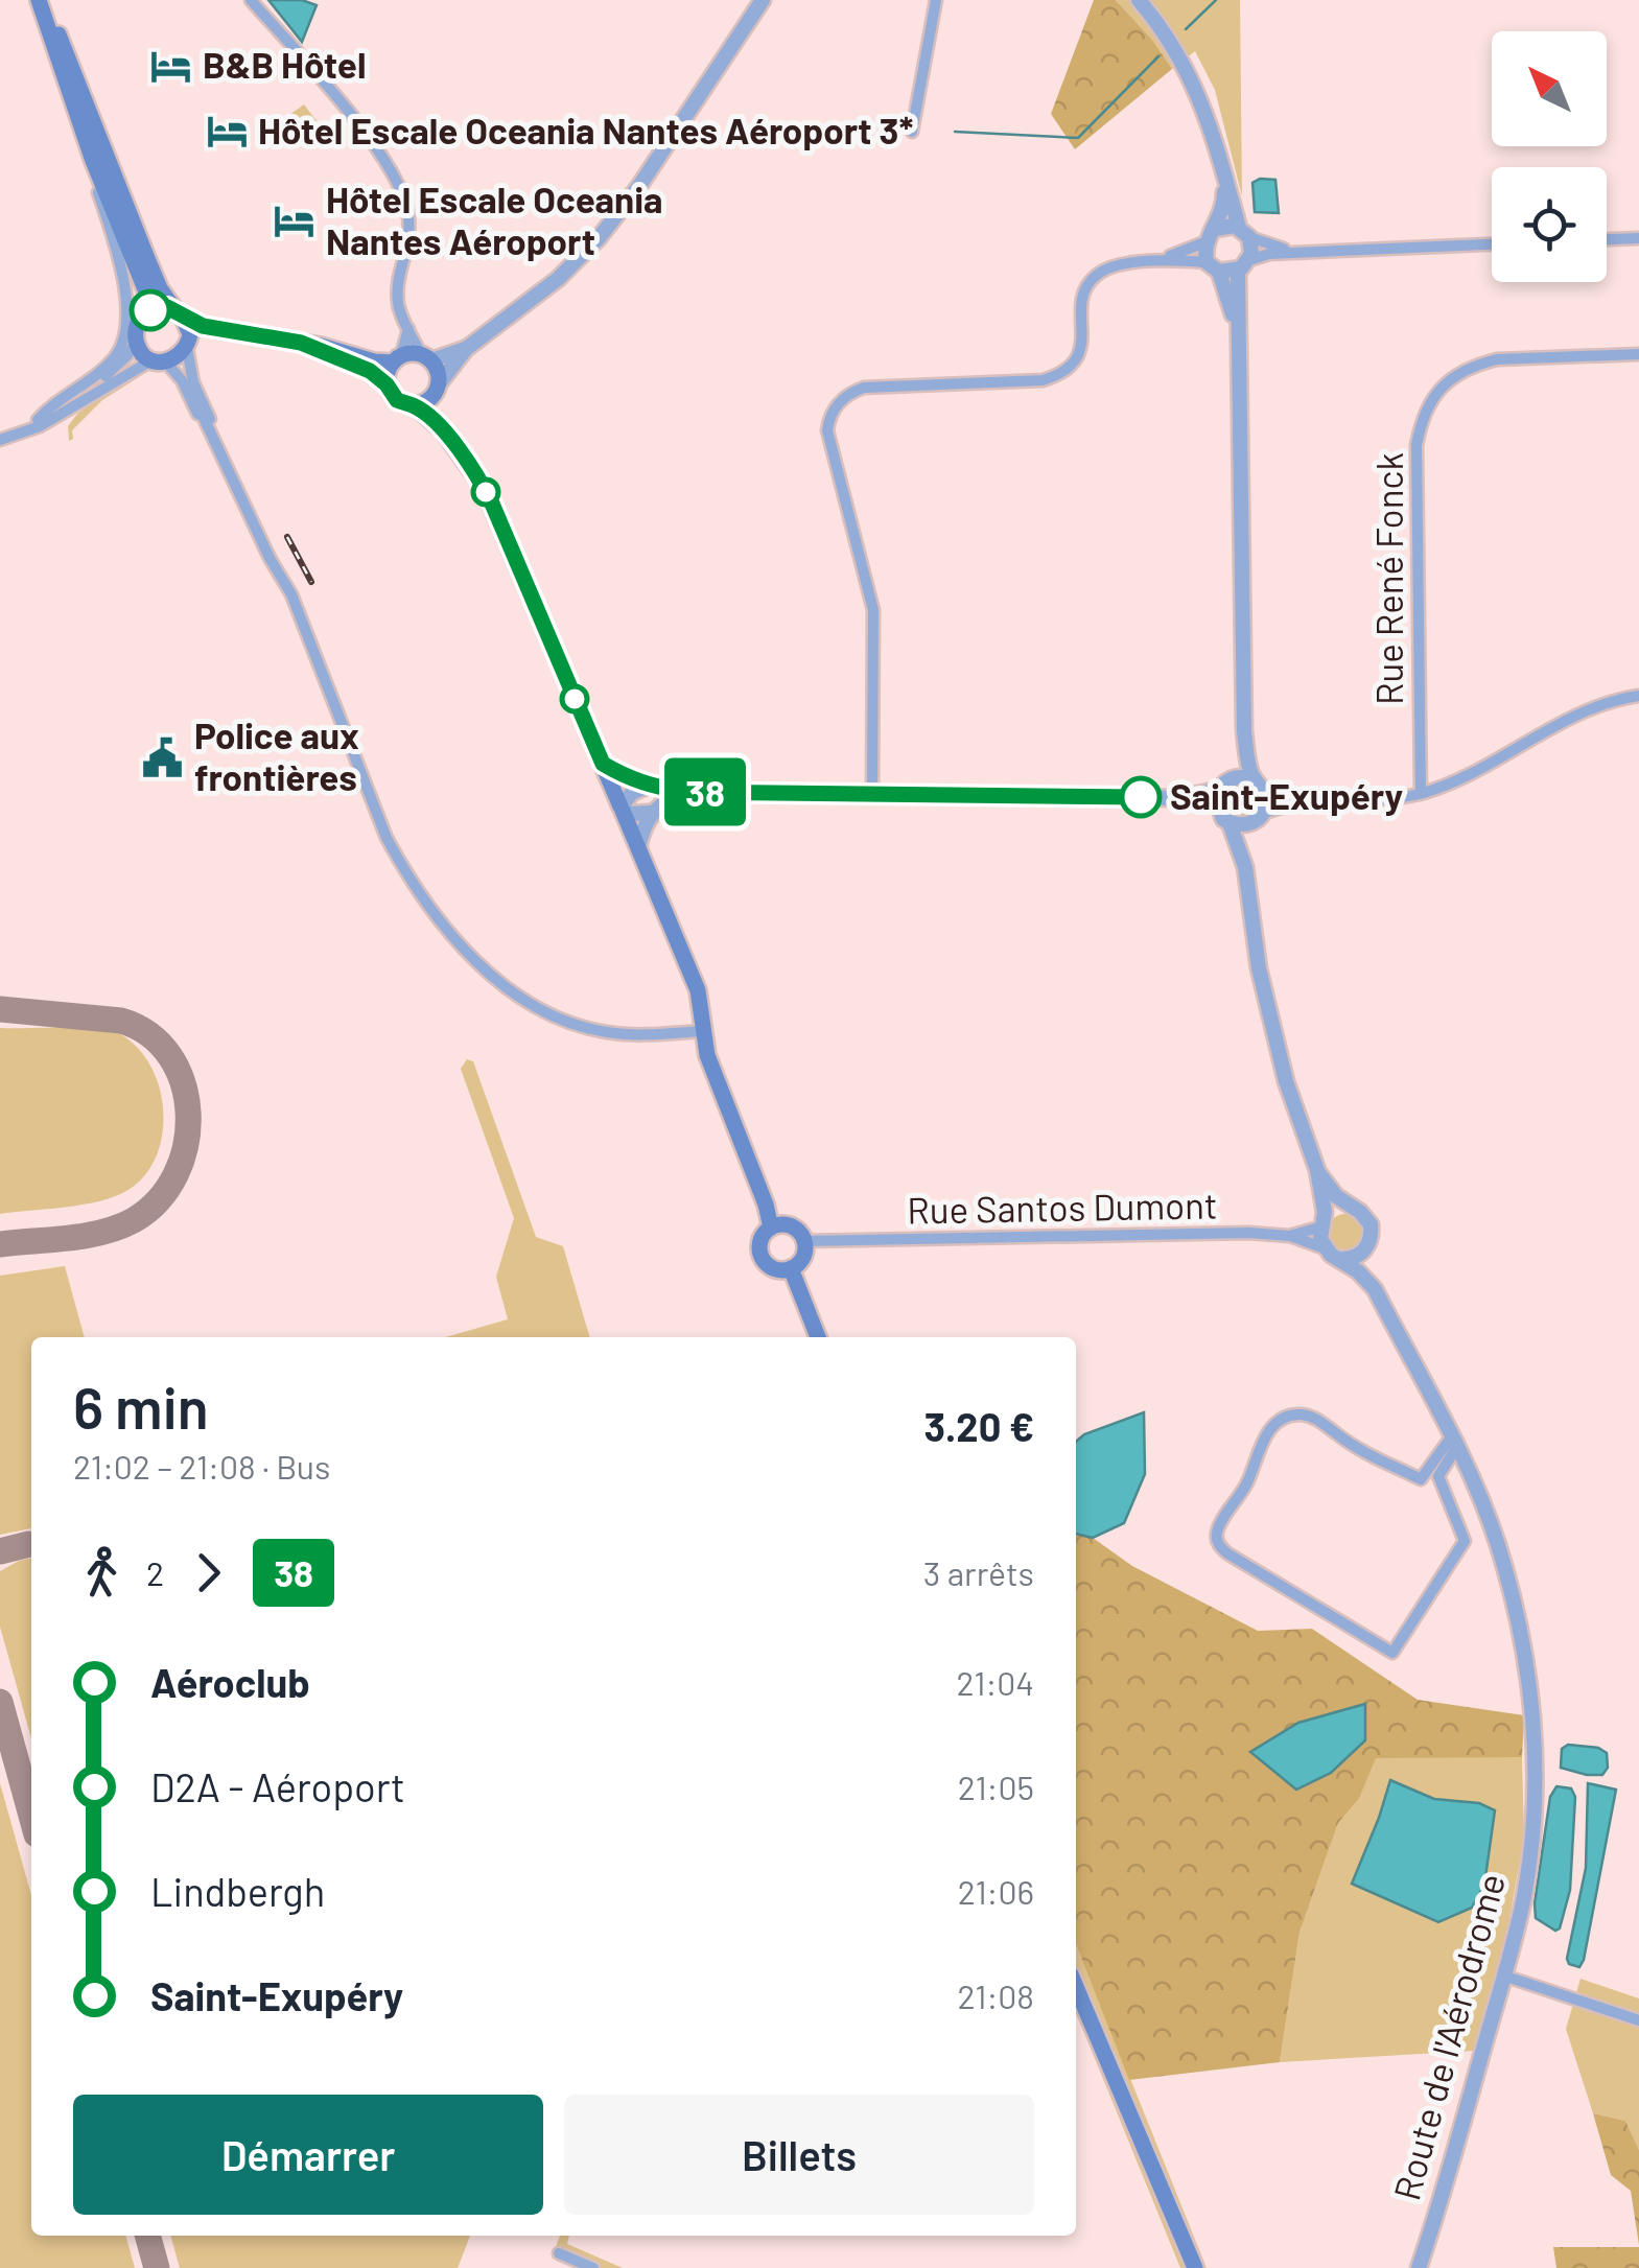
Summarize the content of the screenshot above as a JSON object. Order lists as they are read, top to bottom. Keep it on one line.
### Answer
{"streets":{"street":["Rue René Fonck","Rue Santos Dumont","Route de l'Aérodrome"]},"crossings":[["Rue Santos Dumont","Route de l'Aérodrome"]],"places":{"hotel":["B&B Hôtel","Hôtel Escale Oceania Nantes Aéroport 3*","Hôtel Escale Oceania Nantes Aéroport"],"public building":["Police aux frontières"],"other":["Saint-Exupéry"]},"lines":["bus line 38"],"north":"top left","page":{"on_map":"38","heading":["6 min","21:02 – 21:08 · Bus","3.20 €"],"legs":["2","38","3 arrêts"],"list":[{"name":"Aéroclub","value":"21:04"},{"name":"D2A - Aéroport","value":"21:05"},{"name":"Lindbergh","value":"21:06"},{"name":"Saint-Exupéry","value":"21:08"}],"buttons":["Démarrer","Billets"]}}
